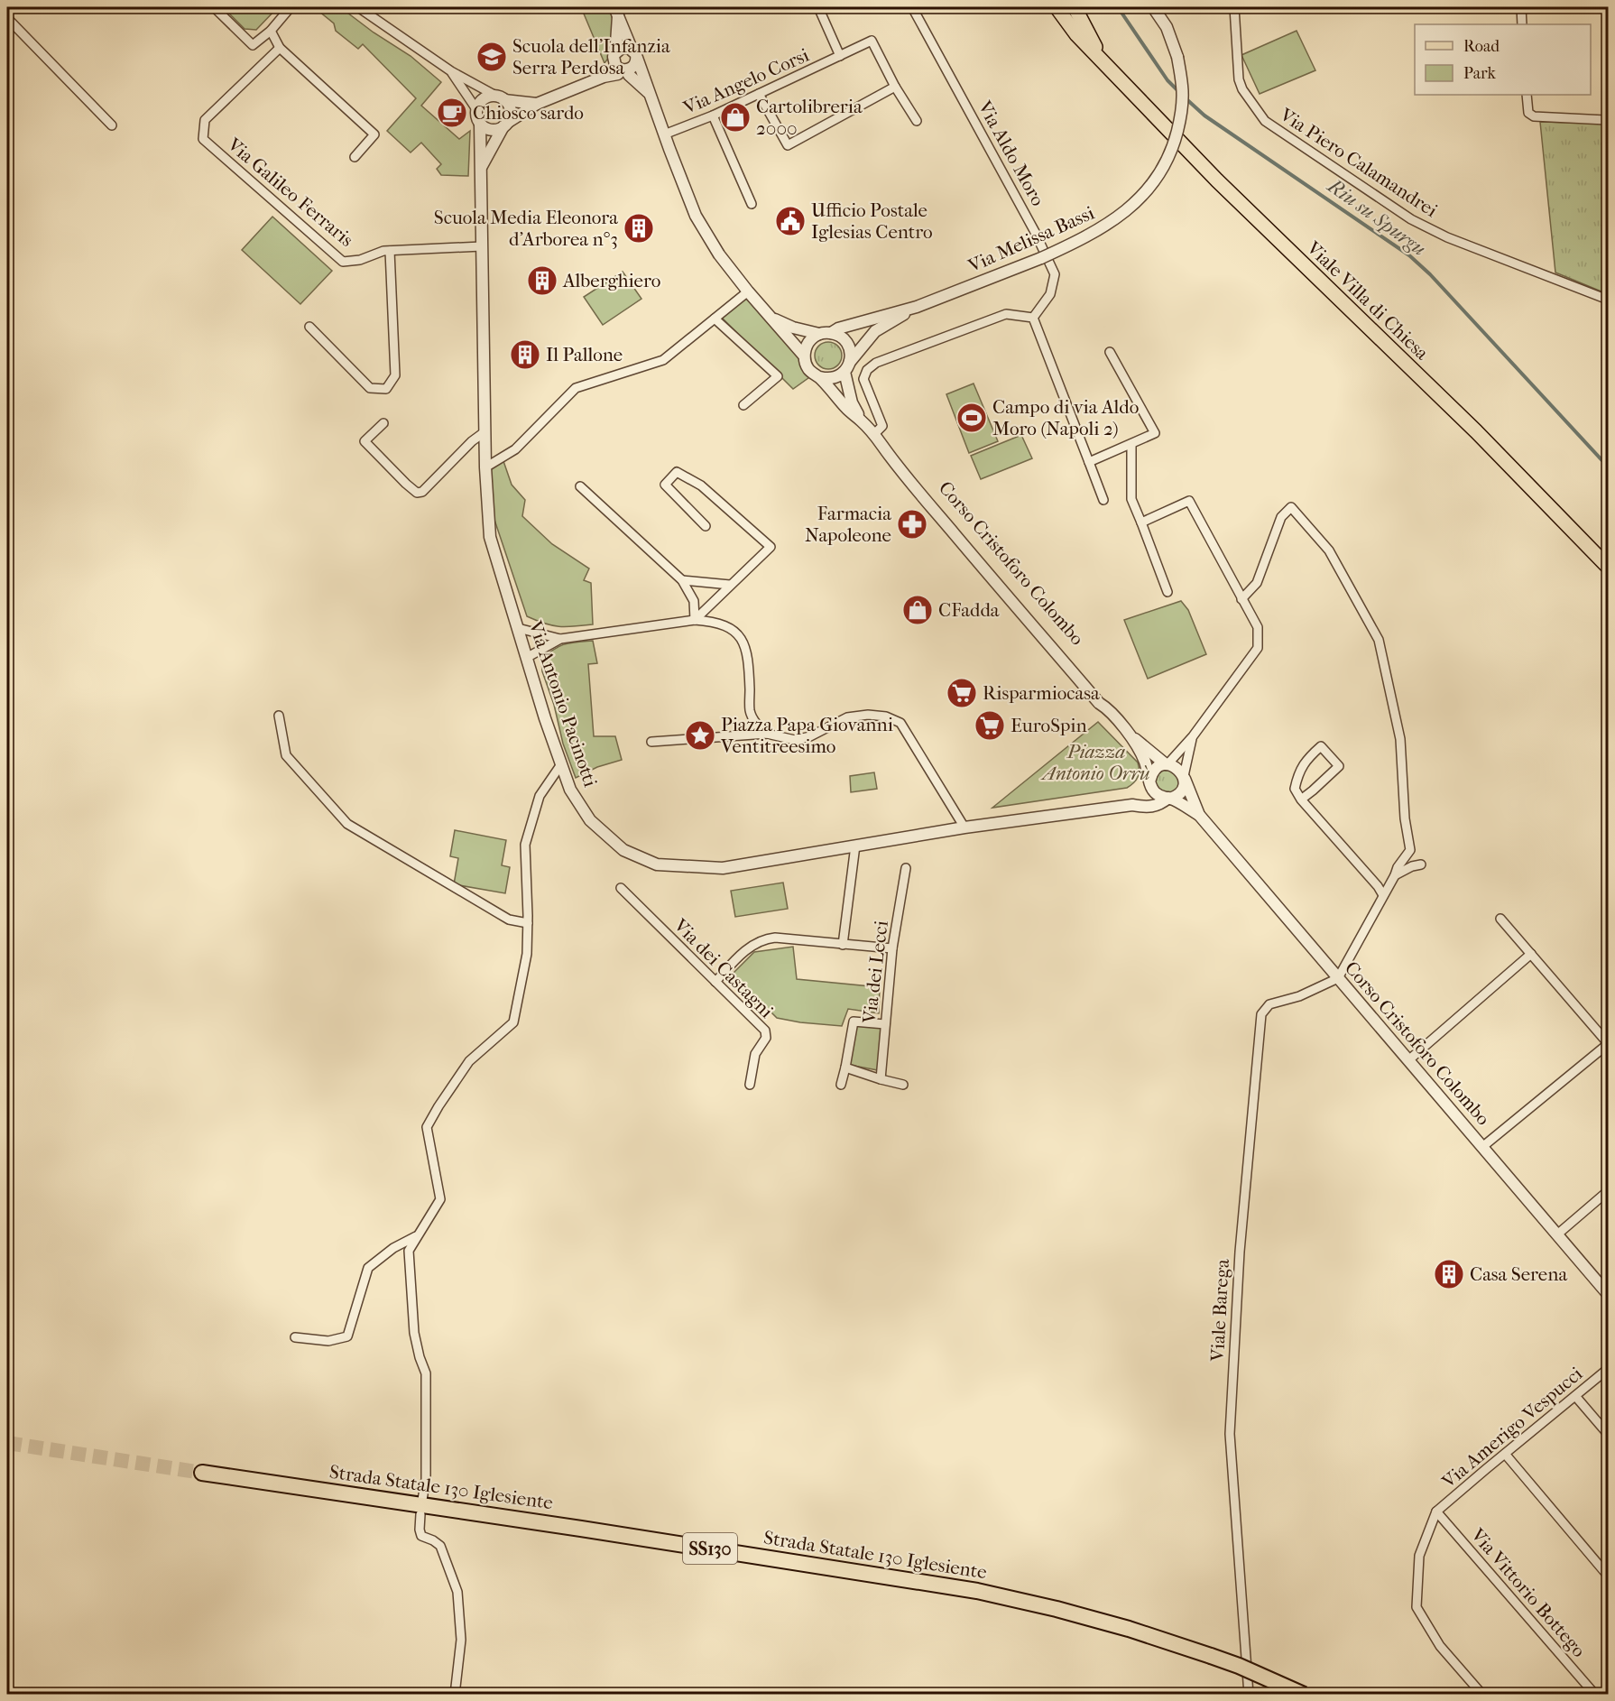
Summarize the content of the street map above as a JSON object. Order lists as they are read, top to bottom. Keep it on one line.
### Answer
{"streets":{"highway":["Strada Statale 130 Iglesiente","SS130"],"main road":["Viale Villa di Chiesa"],"street":["Via Angelo Corsi","Via Aldo Moro","Via Piero Calamandrei","Via Galileo Ferraris","Via Melissa Bassi","Corso Cristoforo Colombo","Via Antonio Pacinotti","Via dei Castagni","Via dei Lecci","Viale Barega","Via Amerigo Vespucci","Via Vittorio Bottego"]},"crossings":[["Via Angelo Corsi","Corso Cristoforo Colombo"],["Via Galileo Ferraris","Via Antonio Pacinotti"],["Via Melissa Bassi","Corso Cristoforo Colombo"],["Corso Cristoforo Colombo","Via Antonio Pacinotti"],["Corso Cristoforo Colombo","Viale Barega"],["Via Amerigo Vespucci","Via Vittorio Bottego"]],"water":["Riu su Spurgu"],"parks":["Piazza Antonio Orrù"],"places":{"school or university":["Scuola dell'Infanzia Serra Perdosa"],"cafe":["Chiosco sardo"],"shop":["Cartolibreria 2000","CFadda"],"public building":["Ufficio Postale Iglesias Centro"],"building":["Scuola Media Eleonora d'Arborea n°3","Alberghiero","Il Pallone","Casa Serena"],"sports":["Campo di via Aldo Moro (Napoli 2)"],"pharmacy":["Farmacia Napoleone"],"supermarket":["Risparmiocasa","EuroSpin"],"place":["Piazza Papa Giovanni Ventitreesimo"]},"legend":["Road","Park"]}
